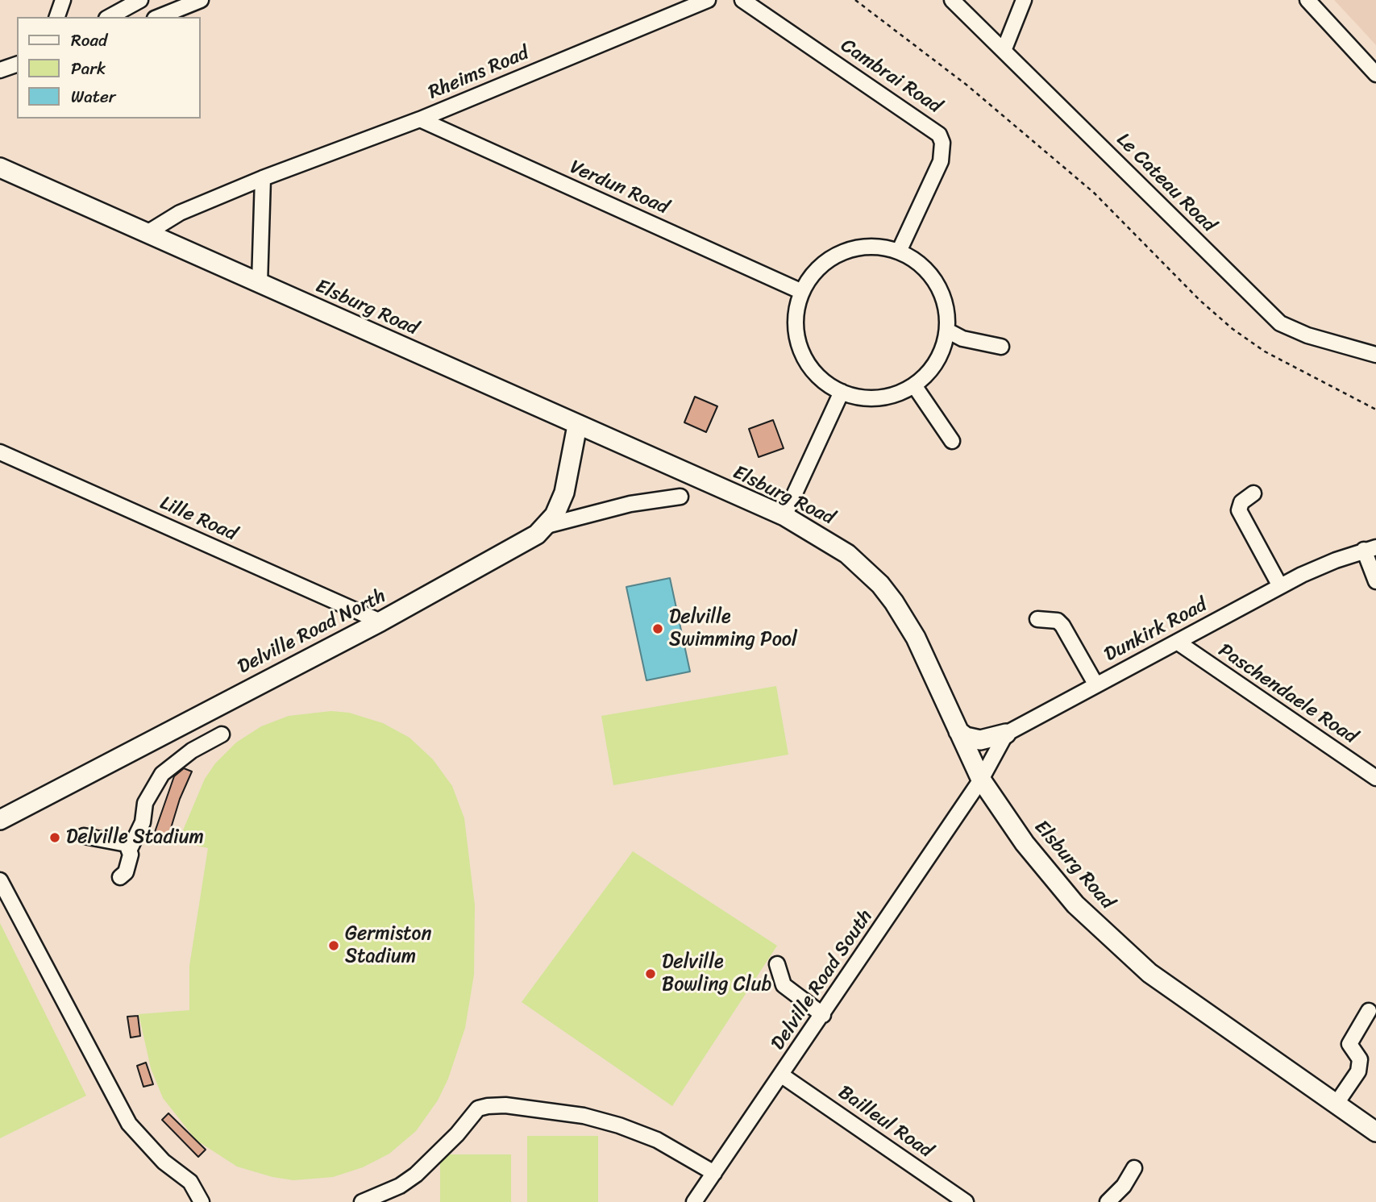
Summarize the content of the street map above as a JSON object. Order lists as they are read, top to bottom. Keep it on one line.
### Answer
{"streets":{"main road":["Elsburg Road","Delville Road North"],"street":["Rheims Road","Cambrai Road","Le Cateau Road","Verdun Road","Lille Road","Dunkirk Road","Paschendaele Road","Delville Road South","Bailleul Road"]},"crossings":[["Rheims Road","Verdun Road"],["Rheims Road","Elsburg Road"],["Cambrai Road","Verdun Road"],["Elsburg Road","Delville Road North"],["Elsburg Road","Delville Road South"],["Lille Road","Delville Road North"],["Dunkirk Road","Paschendaele Road"],["Delville Road South","Bailleul Road"]],"places":["Delville Swimming Pool","Delville Stadium","Germiston Stadium","Delville Bowling Club"],"legend":["Road","Park","Water"]}
